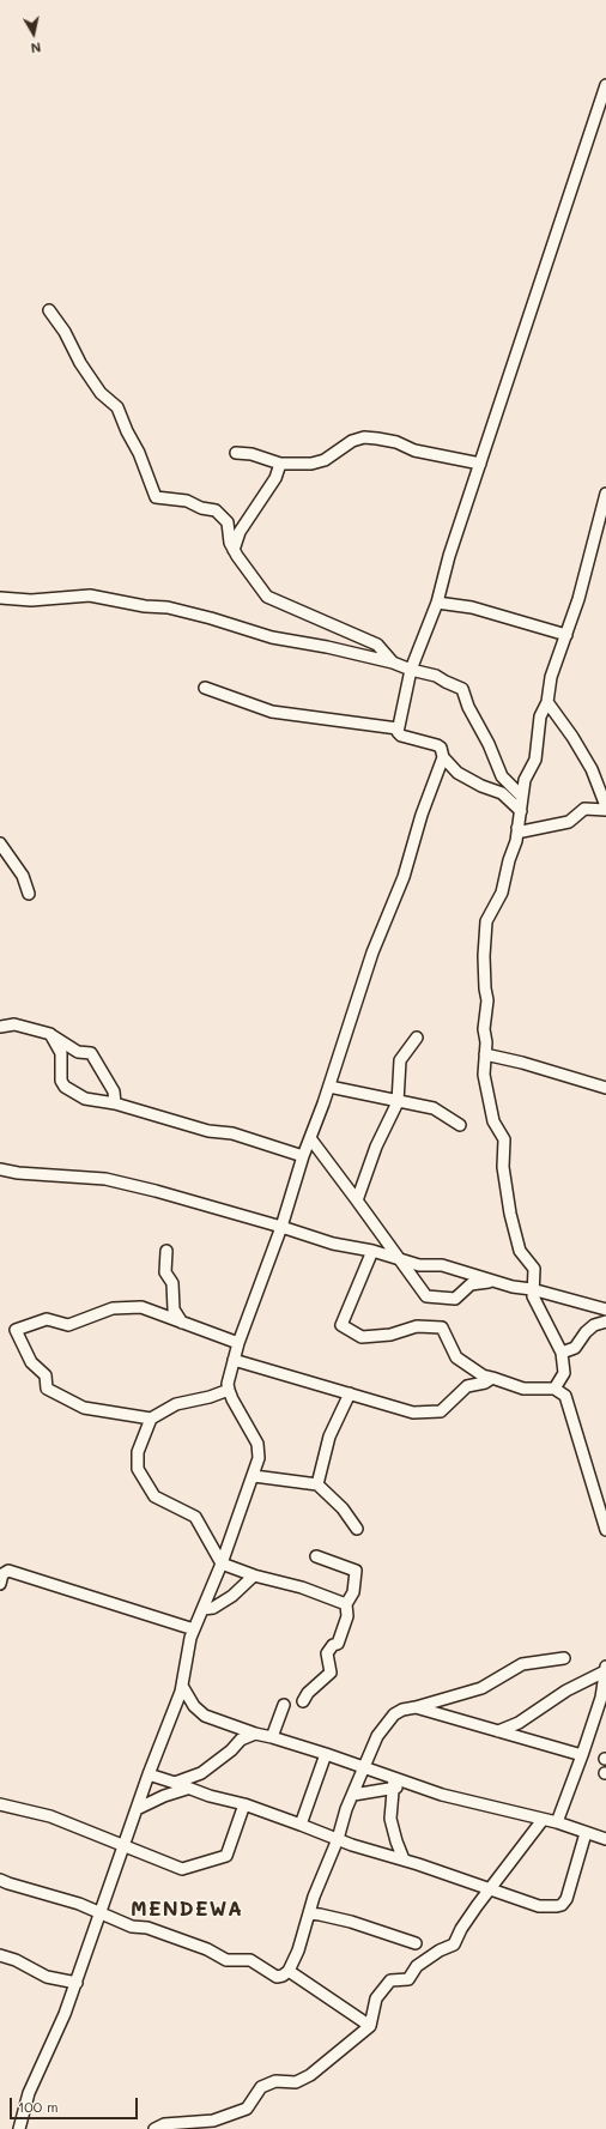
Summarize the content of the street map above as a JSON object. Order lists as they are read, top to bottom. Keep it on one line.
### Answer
{"districts":["MENDEWA"],"scale_bar":"100 m","north":"bottom"}
